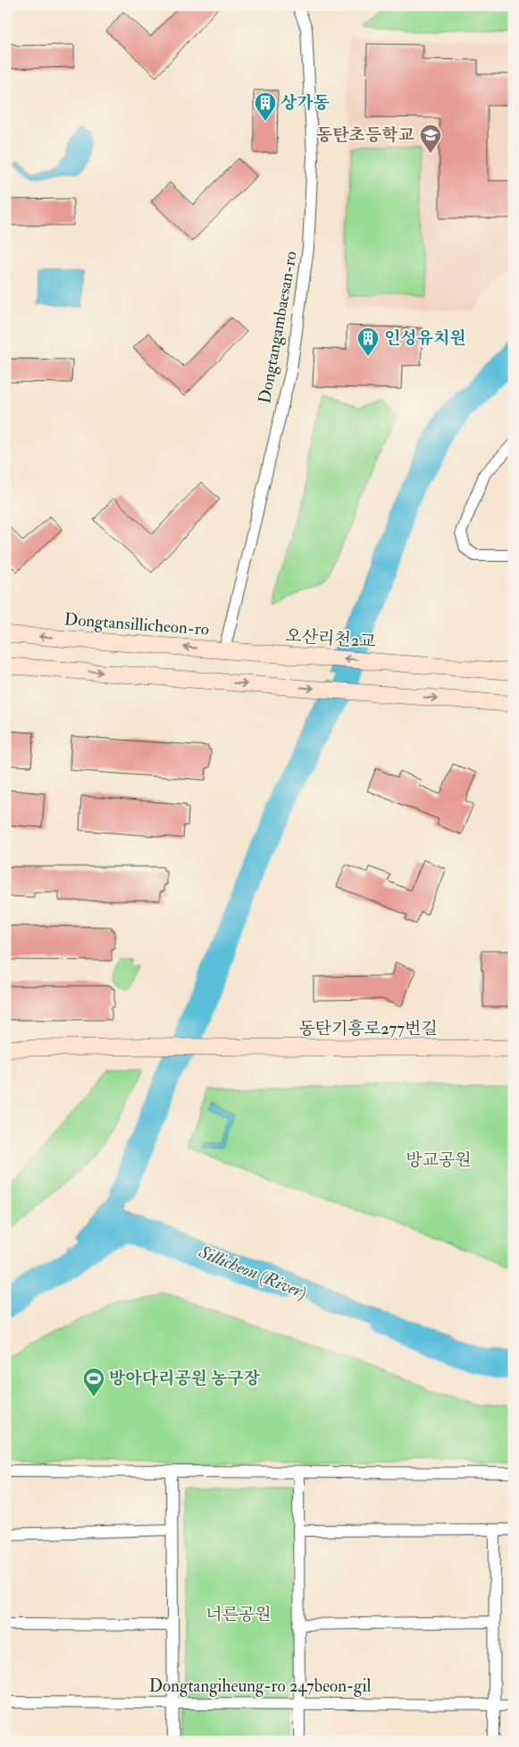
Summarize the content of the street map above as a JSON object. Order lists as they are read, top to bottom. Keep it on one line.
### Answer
{"streets":{"street":["Dongtangambaesan-ro","Dongtansillicheon-ro","오산리천2교","동탄기흥로277번길","Dongtangiheung-ro 247beon-gil"]},"crossings":[["Dongtangambaesan-ro","Dongtansillicheon-ro"],["Dongtansillicheon-ro","오산리천2교"]],"water":["Sillicheon (River)"],"parks":["방교공원","너른공원"],"places":{"building":["상가동","인성유치원"],"school or university":["동탄초등학교"],"sports":["방아다리공원 농구장"]}}
